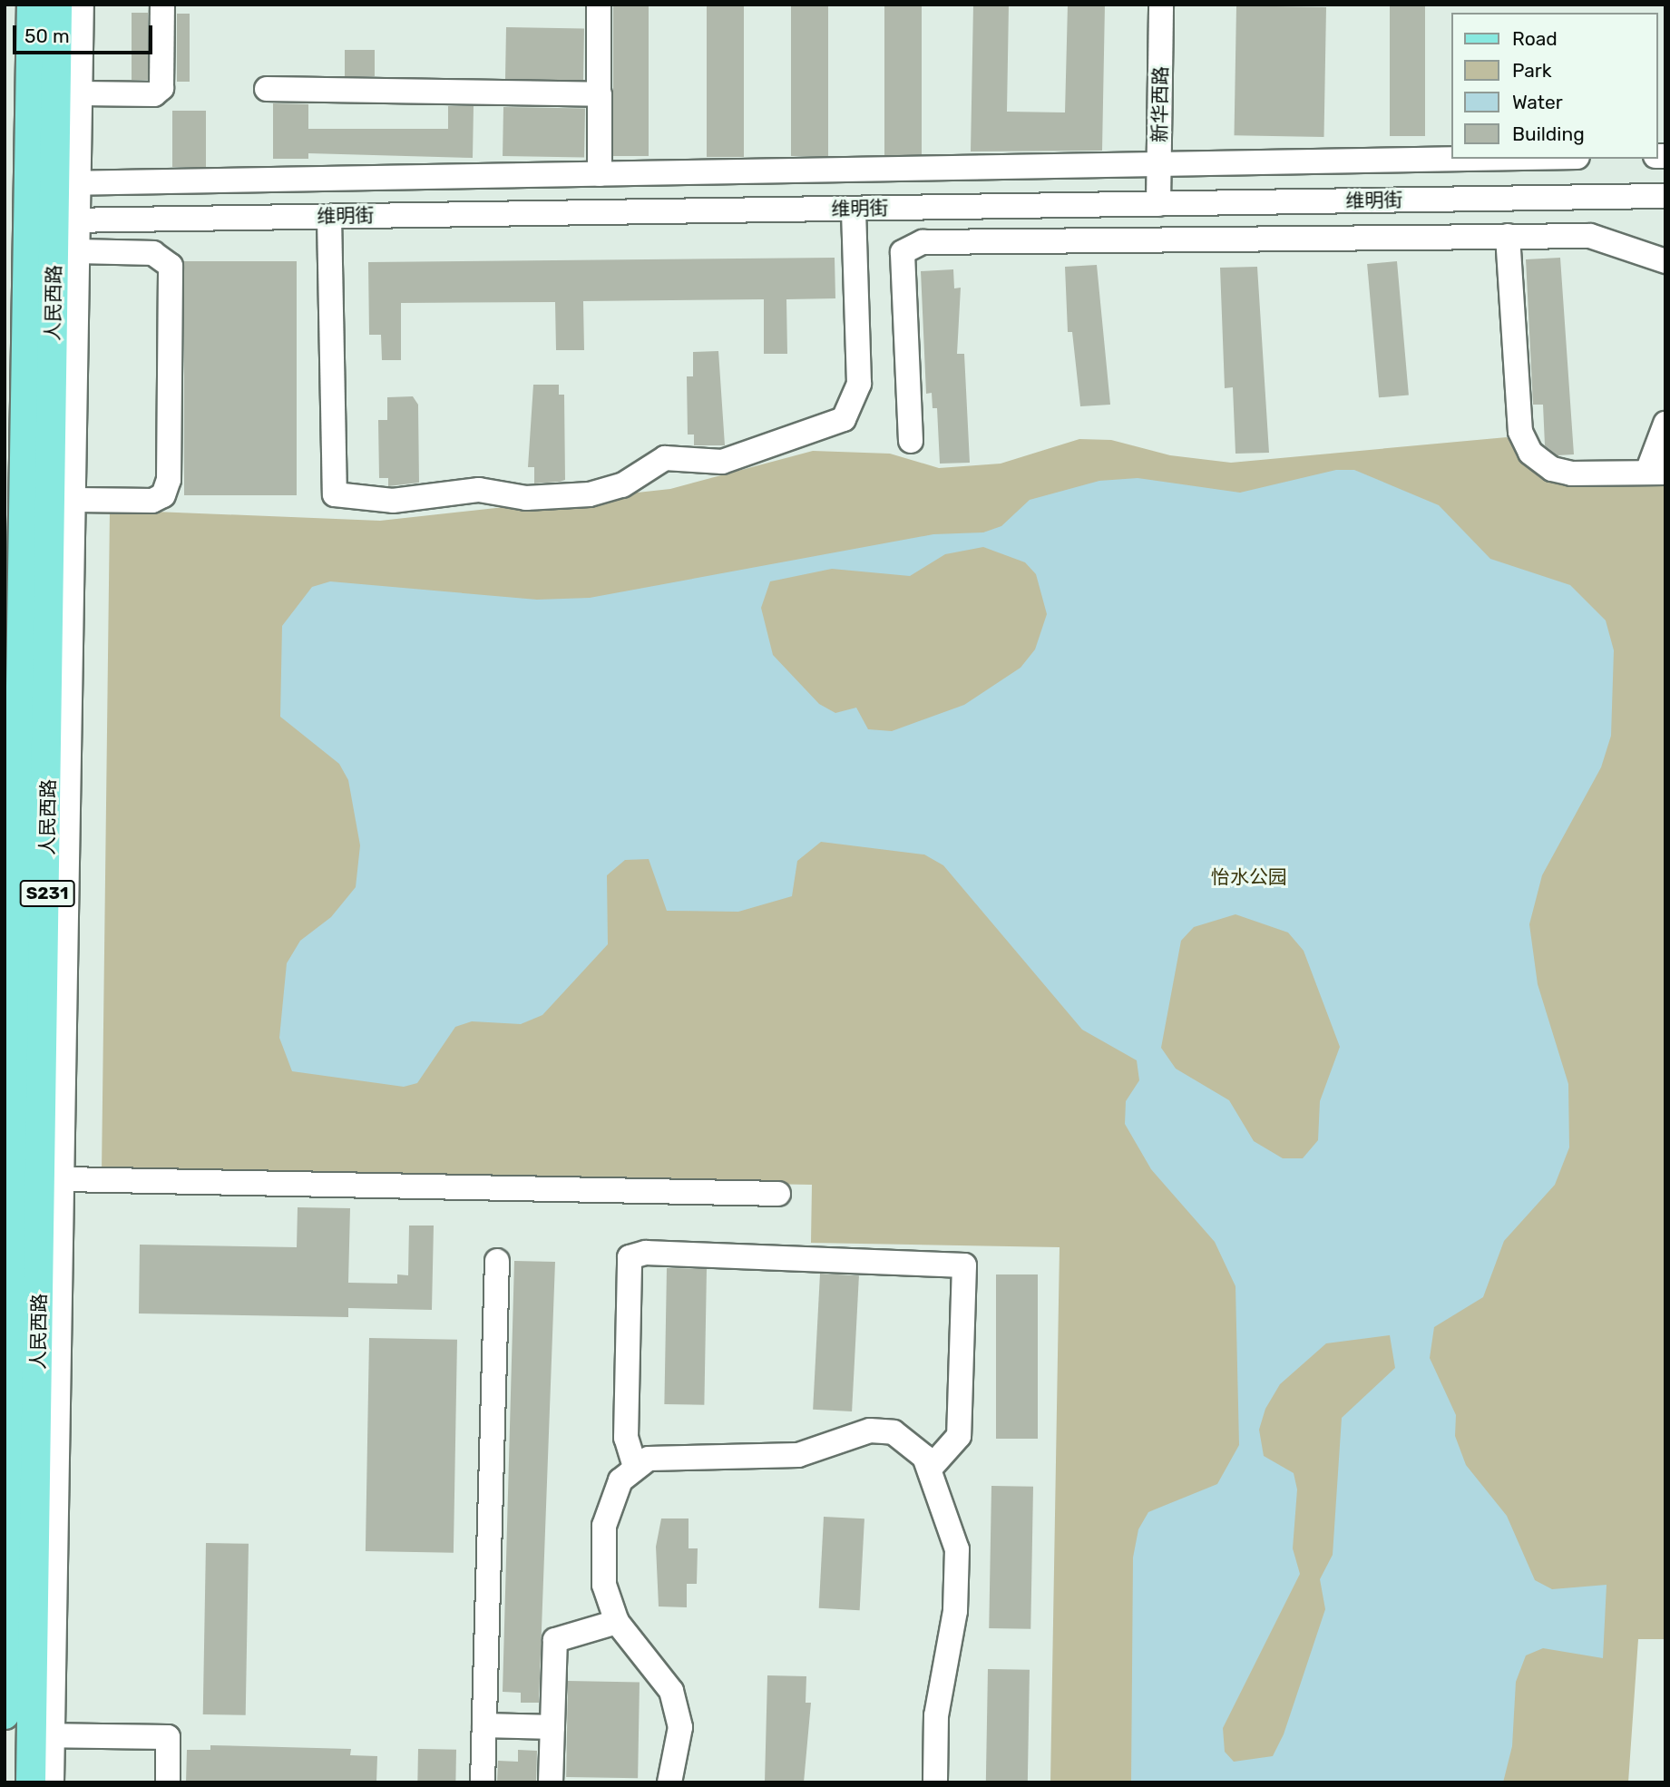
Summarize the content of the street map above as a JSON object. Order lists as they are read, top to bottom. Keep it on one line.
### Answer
{"streets":{"main road":["人民西路","S231"],"street":["新华西路","维明街"]},"crossings":[["新华西路","维明街"],["维明街","人民西路"]],"parks":["怡水公园"],"legend":["Road","Park","Water","Building"],"scale_bar":"50 m"}
